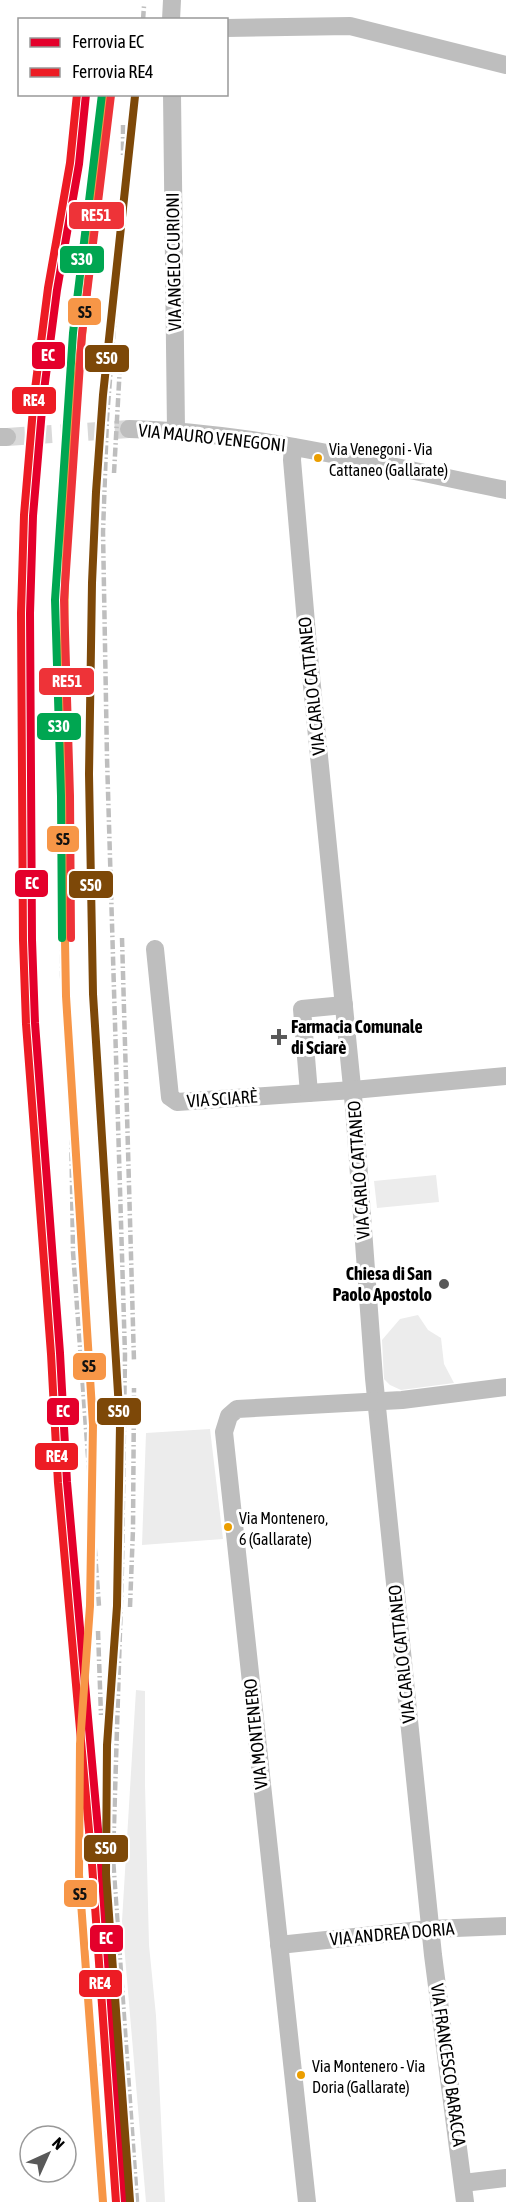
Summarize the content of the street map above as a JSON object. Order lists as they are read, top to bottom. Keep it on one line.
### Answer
{"streets":{"street":["VIA ANGELO CURIONI","VIA MAURO VENEGONI","VIA CARLO CATTANEO","VIA SCIARÈ","VIA MONTENERO","VIA ANDREA DORIA","VIA FRANCESCO BARACCA"]},"crossings":[["VIA ANGELO CURIONI","VIA MAURO VENEGONI"],["VIA MAURO VENEGONI","VIA CARLO CATTANEO"],["VIA CARLO CATTANEO","VIA SCIARÈ"],["VIA CARLO CATTANEO","VIA MONTENERO"],["VIA CARLO CATTANEO","VIA ANDREA DORIA"],["VIA CARLO CATTANEO","VIA FRANCESCO BARACCA"],["VIA MONTENERO","VIA ANDREA DORIA"],["VIA ANDREA DORIA","VIA FRANCESCO BARACCA"]],"places":{"other":["Via Venegoni - Via Cattaneo (Gallarate)","Chiesa di San Paolo Apostolo","Via Montenero, 6 (Gallarate)","Via Montenero - Via Doria (Gallarate)"],"health":["Farmacia Comunale di Sciarè"]},"lines":["rail line EC","rail line RE4","transit line S5","transit line S50","transit line S30","transit line RE51"],"legend":["Ferrovia EC","Ferrovia RE4"],"north":"top right"}
